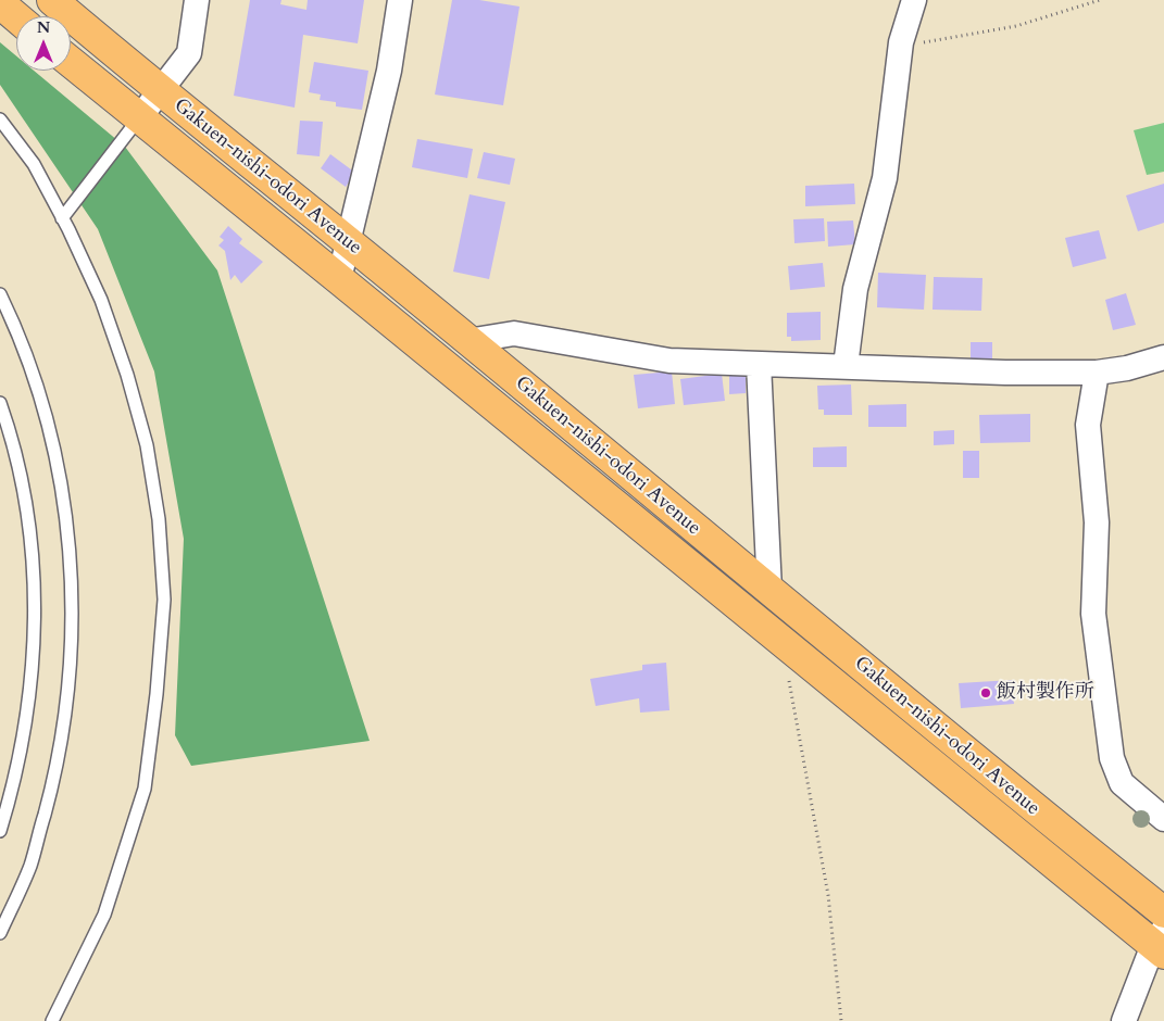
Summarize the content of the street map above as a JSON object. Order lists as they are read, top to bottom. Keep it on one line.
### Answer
{"streets":{"highway":["Gakuen-nishi-odori Avenue"]},"places":["飯村製作所"],"north":"top"}
